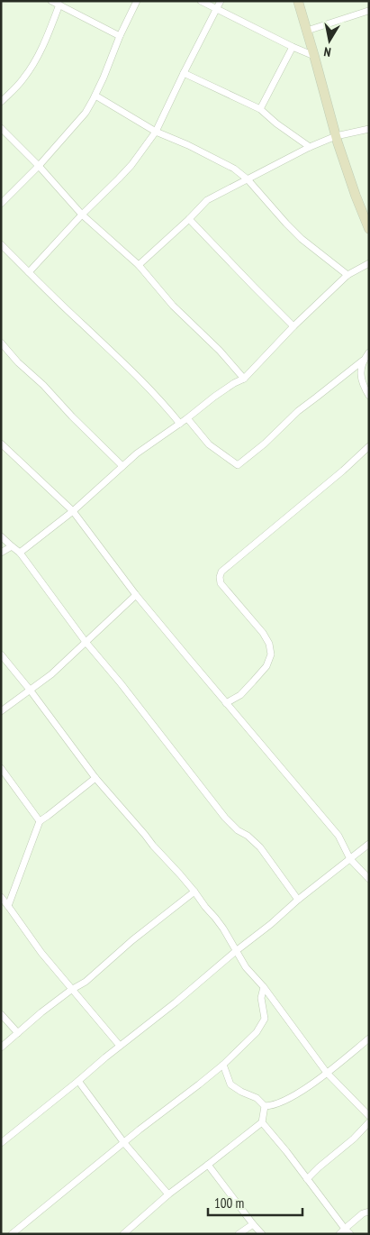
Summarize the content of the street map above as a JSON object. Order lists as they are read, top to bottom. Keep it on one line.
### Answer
{"scale_bar":"100 m","north":"bottom"}
